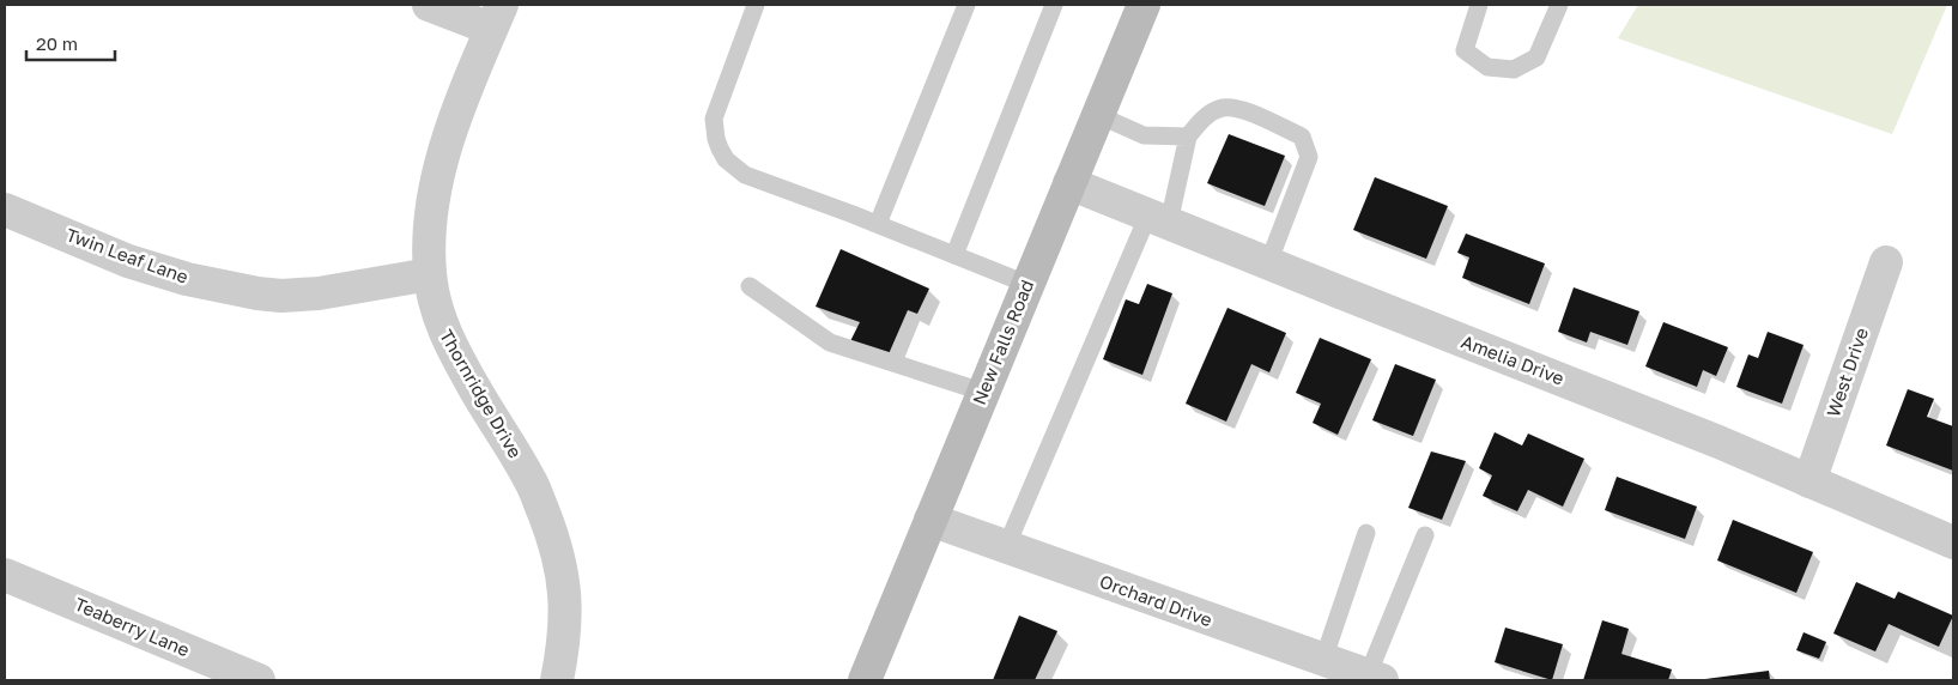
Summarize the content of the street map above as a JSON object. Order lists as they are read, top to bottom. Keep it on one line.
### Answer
{"streets":{"main road":["New Falls Road"],"street":["Twin Leaf Lane","Amelia Drive","West Drive","Thornridge Drive","Orchard Drive","Teaberry Lane"]},"crossings":[["Twin Leaf Lane","Thornridge Drive"],["New Falls Road","Amelia Drive"],["New Falls Road","Orchard Drive"],["Amelia Drive","West Drive"]],"scale_bar":"20 m"}
